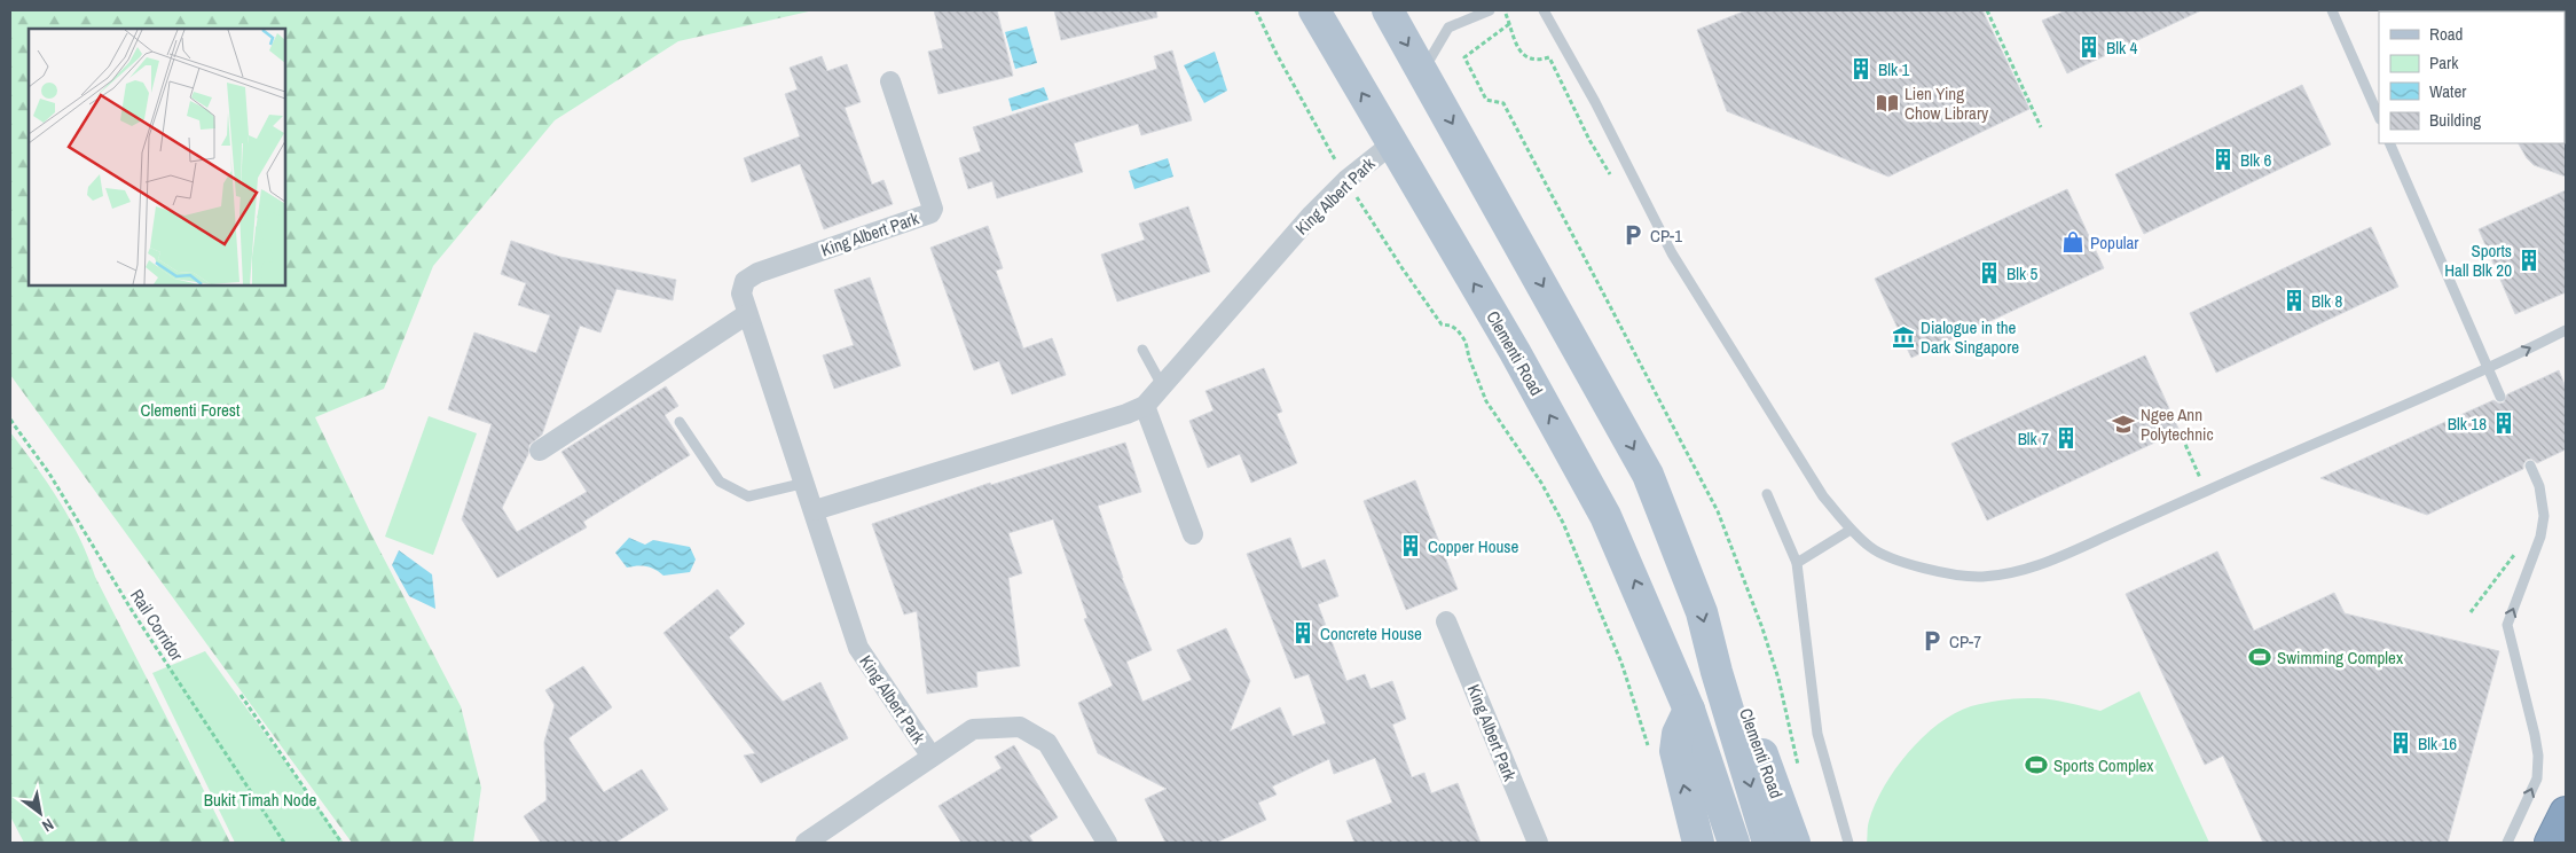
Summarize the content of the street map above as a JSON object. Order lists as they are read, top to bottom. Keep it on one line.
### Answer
{"streets":{"main road":["Clementi Road"],"street":["King Albert Park"],"path":["Rail Corridor"]},"crossings":[["King Albert Park","Clementi Road"]],"parks":["Clementi Forest","Bukit Timah Node"],"places":{"building":["Blk 4","Blk 1","Blk 6","Sports Hall Blk 20","Blk 5","Blk 8","Blk 18","Blk 7","Copper House","Concrete House","Blk 16"],"library":["Lien Ying Chow Library"],"parking":["CP-1","CP-7"],"shop":["Popular"],"museum":["Dialogue in the Dark Singapore"],"school or university":["Ngee Ann Polytechnic"],"sports":["Swimming Complex","Sports Complex"]},"legend":["Road","Park","Water","Building"],"north":"bottom right"}
